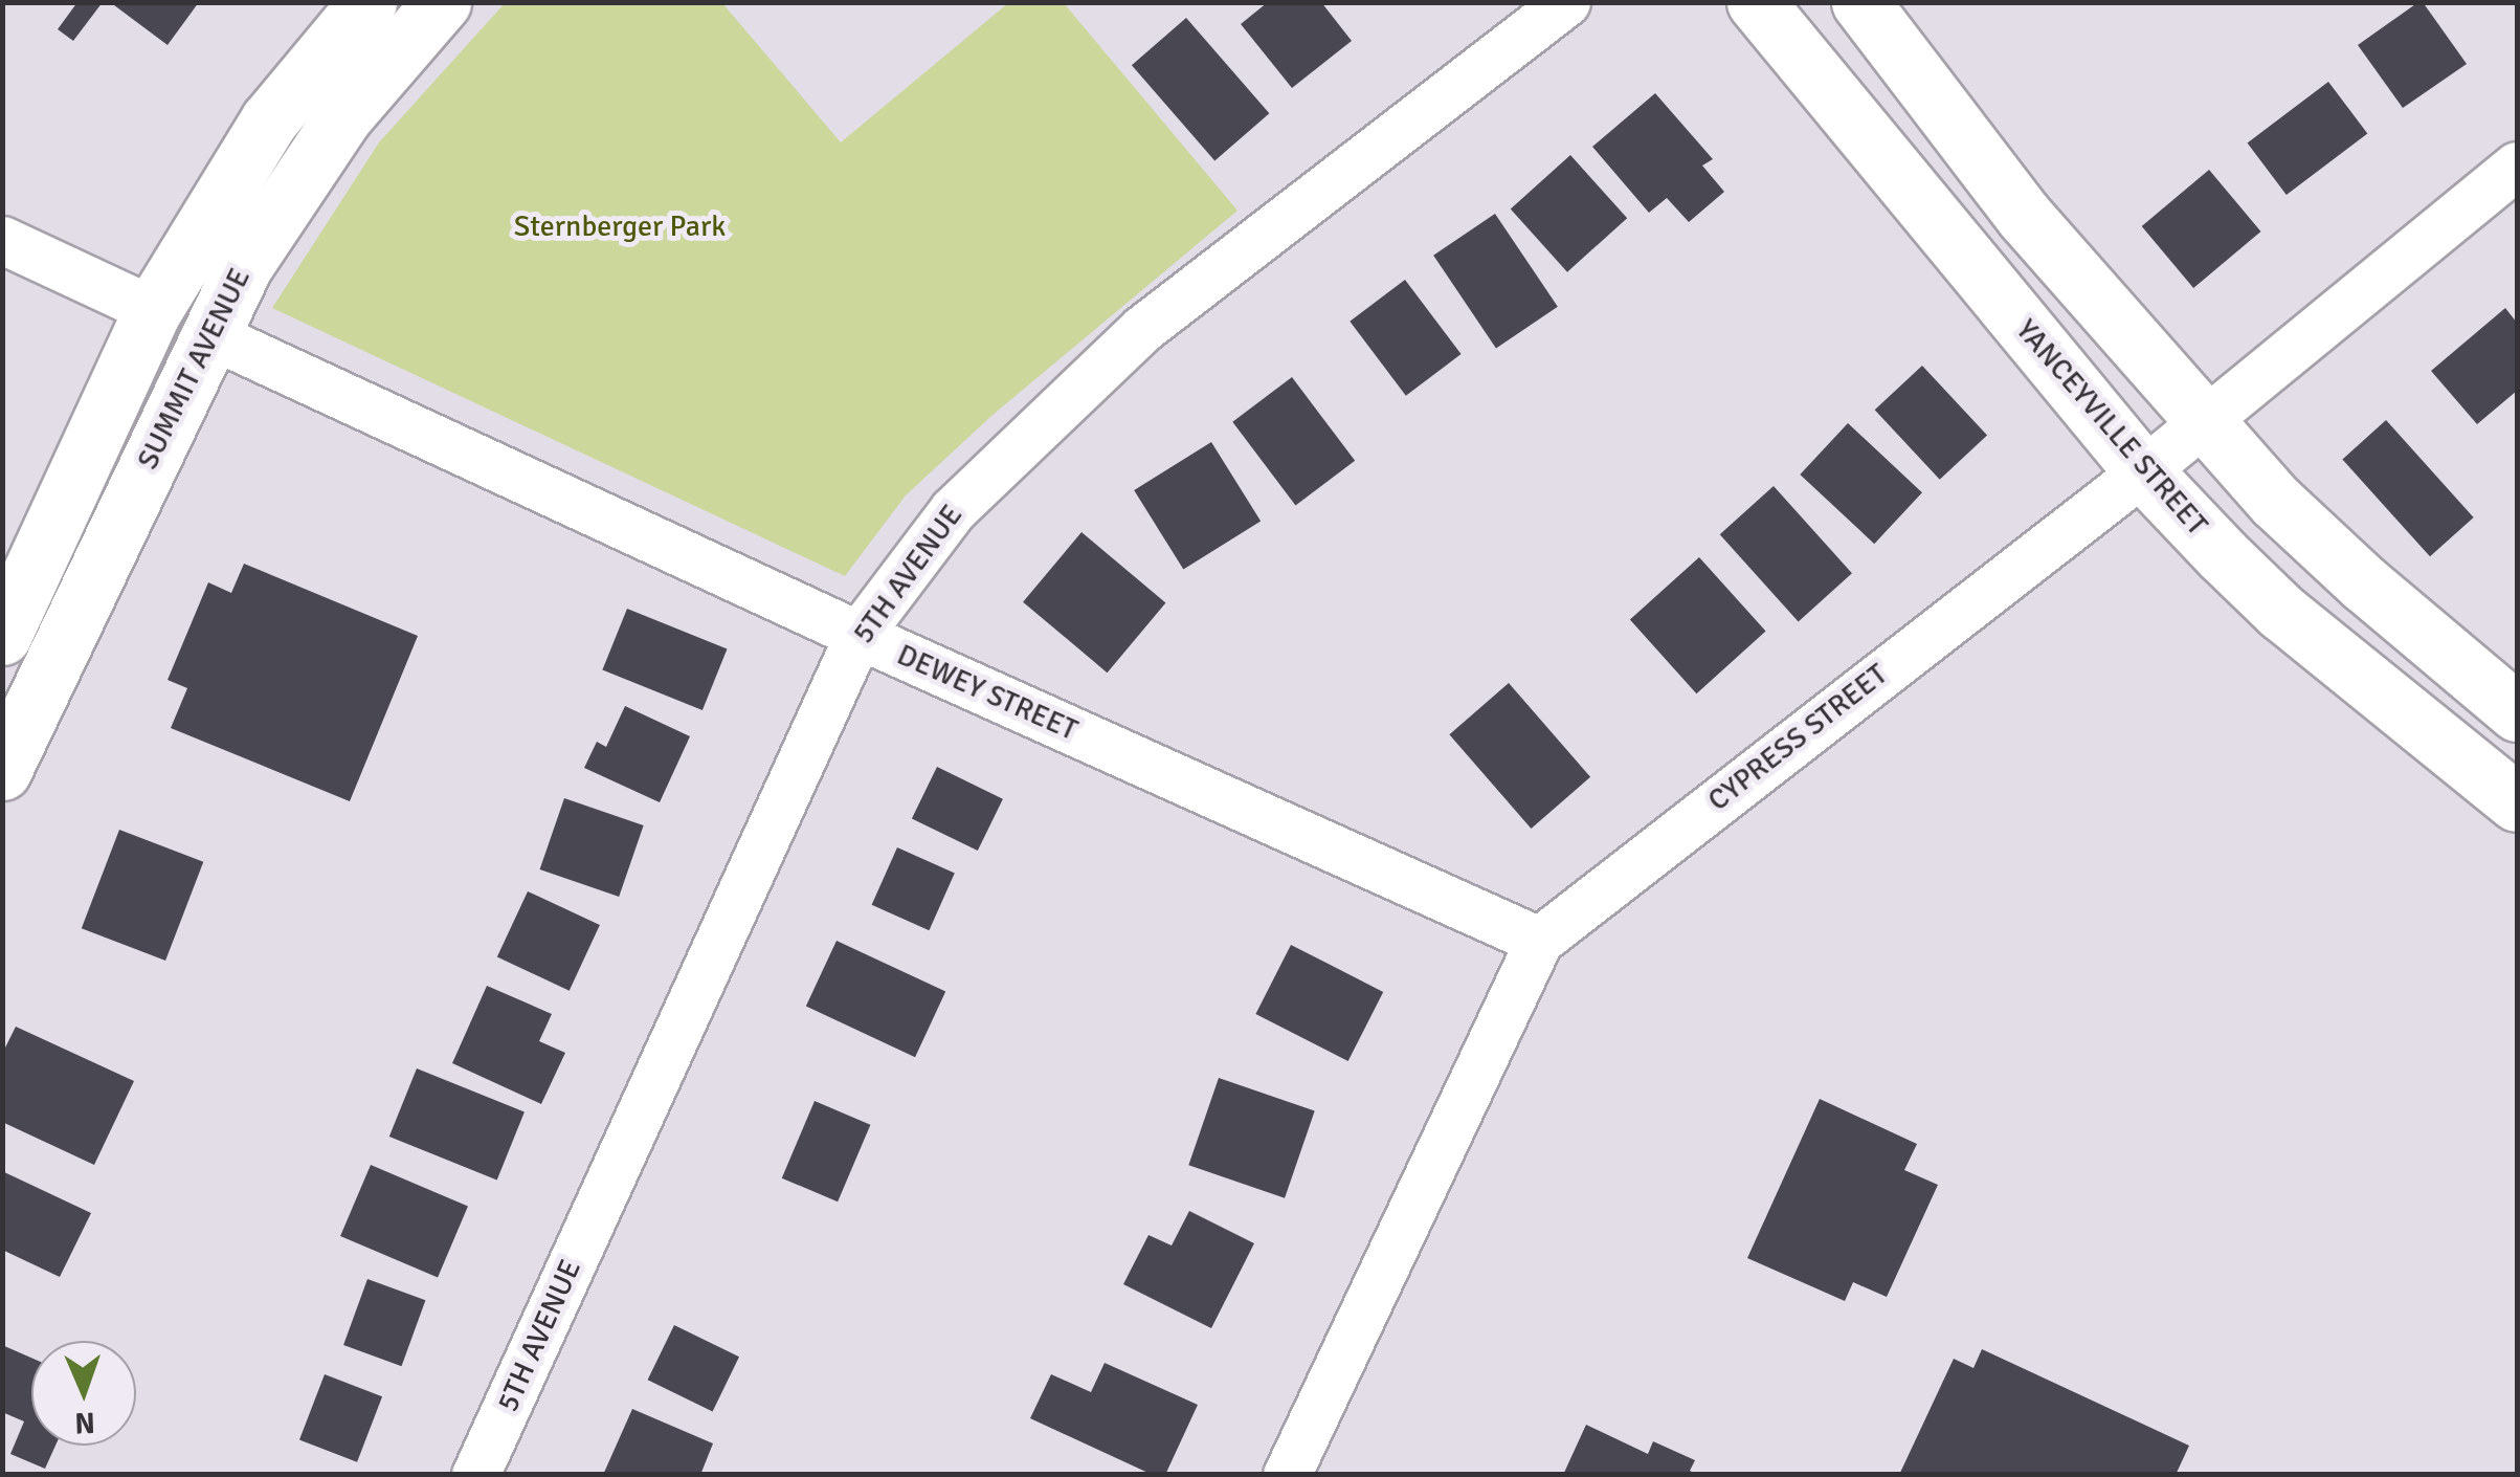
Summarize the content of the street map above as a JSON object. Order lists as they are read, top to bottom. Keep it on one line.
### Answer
{"streets":{"main road":["SUMMIT AVENUE","YANCEYVILLE STREET"],"street":["5TH AVENUE","DEWEY STREET","CYPRESS STREET"]},"crossings":[["SUMMIT AVENUE","DEWEY STREET"],["YANCEYVILLE STREET","CYPRESS STREET"],["5TH AVENUE","DEWEY STREET"],["DEWEY STREET","CYPRESS STREET"]],"parks":["Sternberger Park"],"north":"bottom"}
